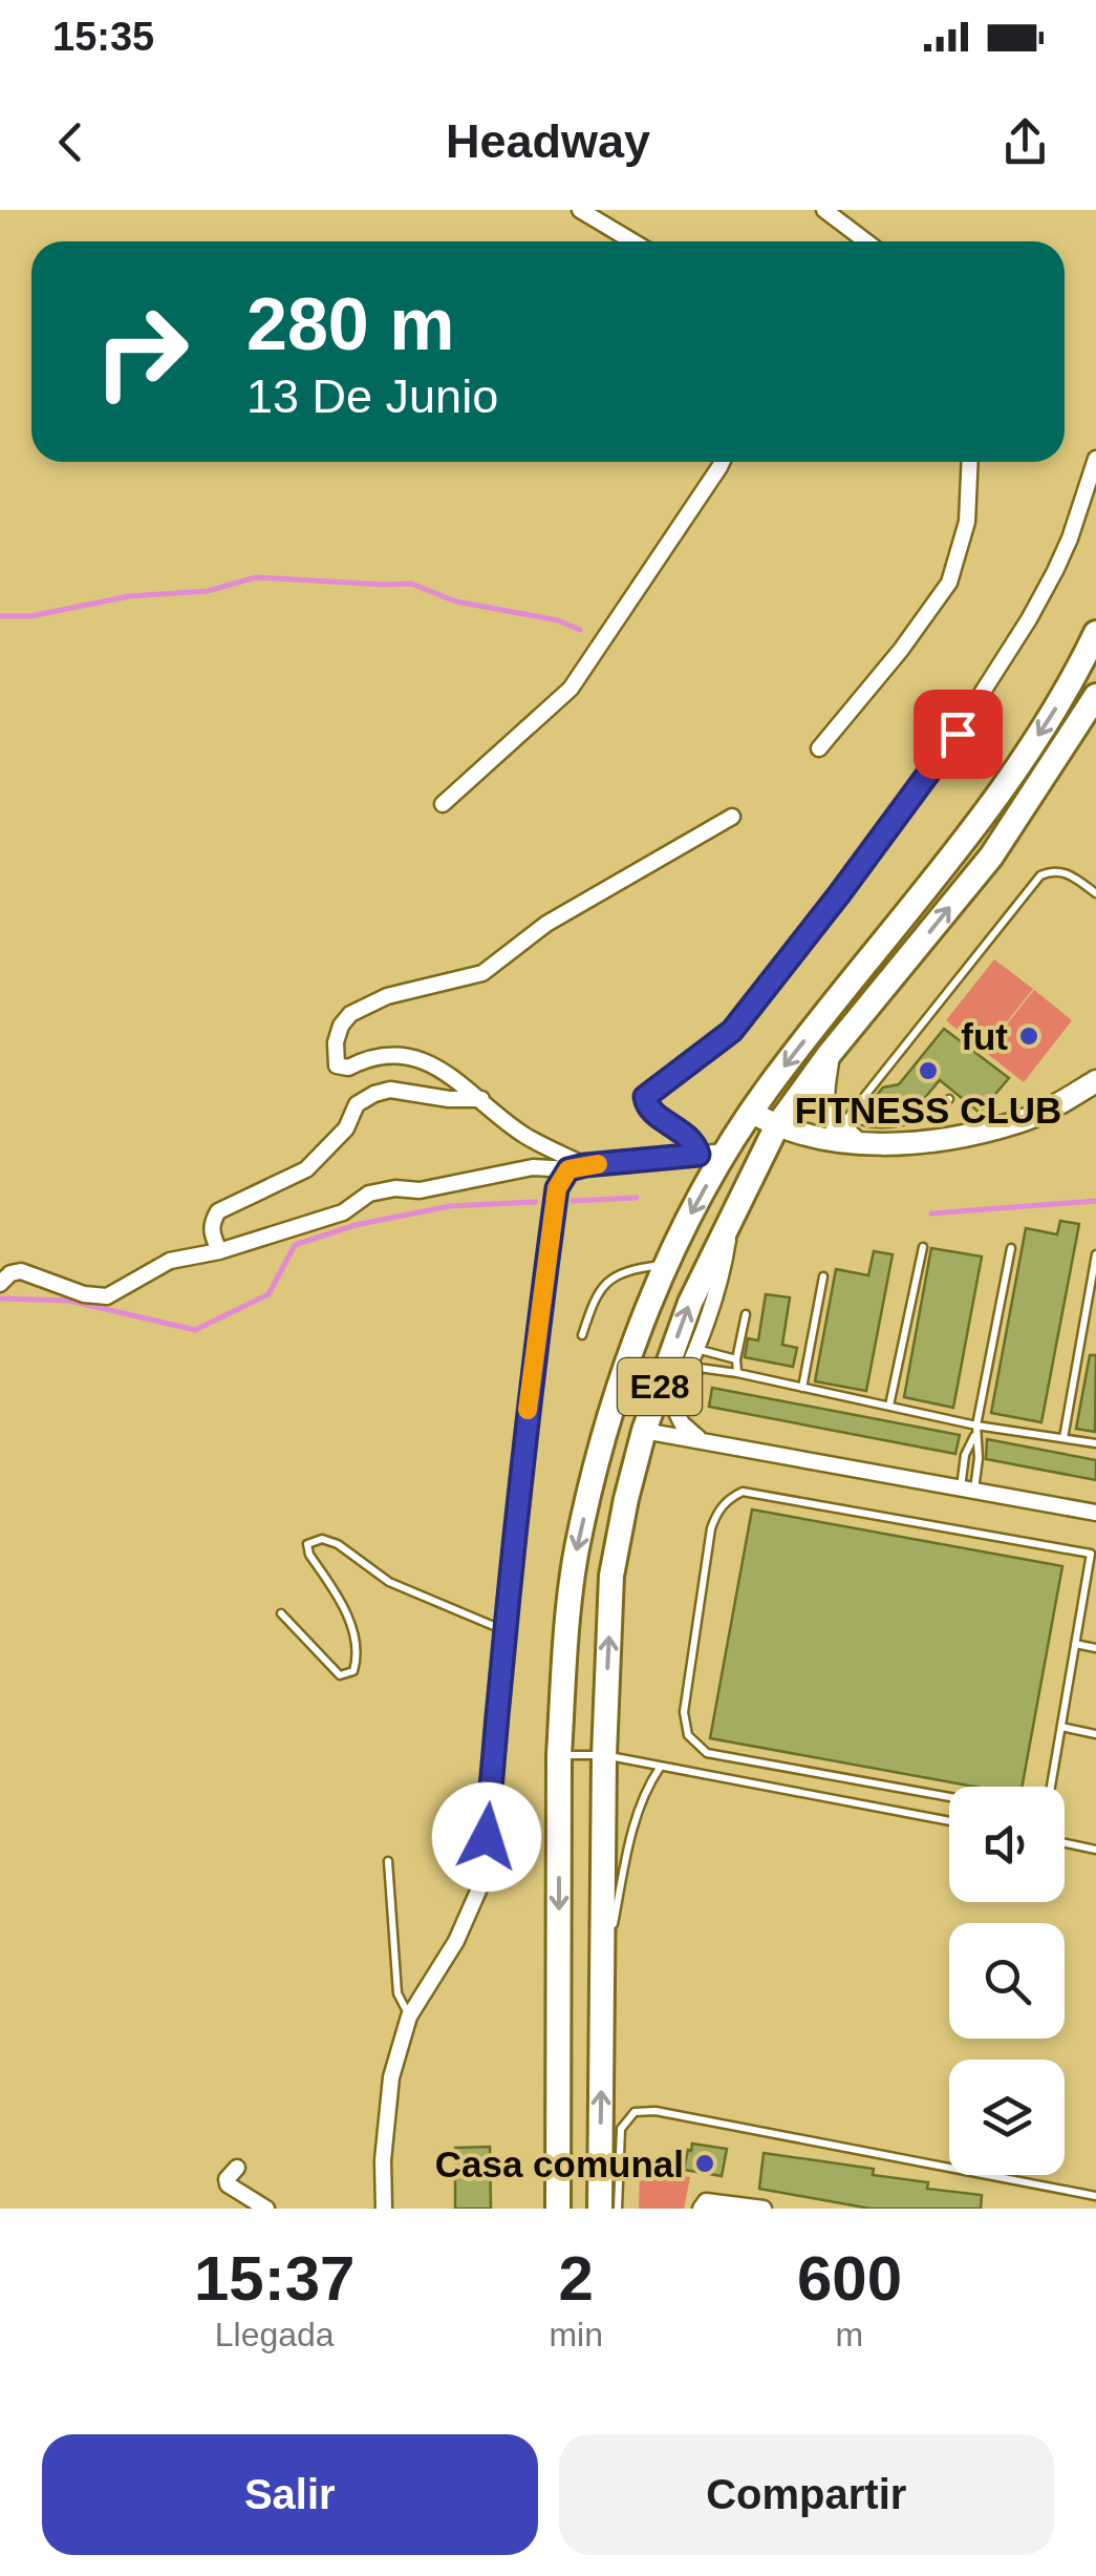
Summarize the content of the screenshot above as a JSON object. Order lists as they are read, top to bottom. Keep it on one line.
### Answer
{"streets":{"main road":["E28"]},"places":["fut","FITNESS CLUB","Casa comunal"],"page":{"status":"15:35","header":"Headway","turn":["280 m","13 De Junio"],"eta":["15:37","Llegada","2","min","600","m"],"buttons":["Salir","Compartir"]}}
